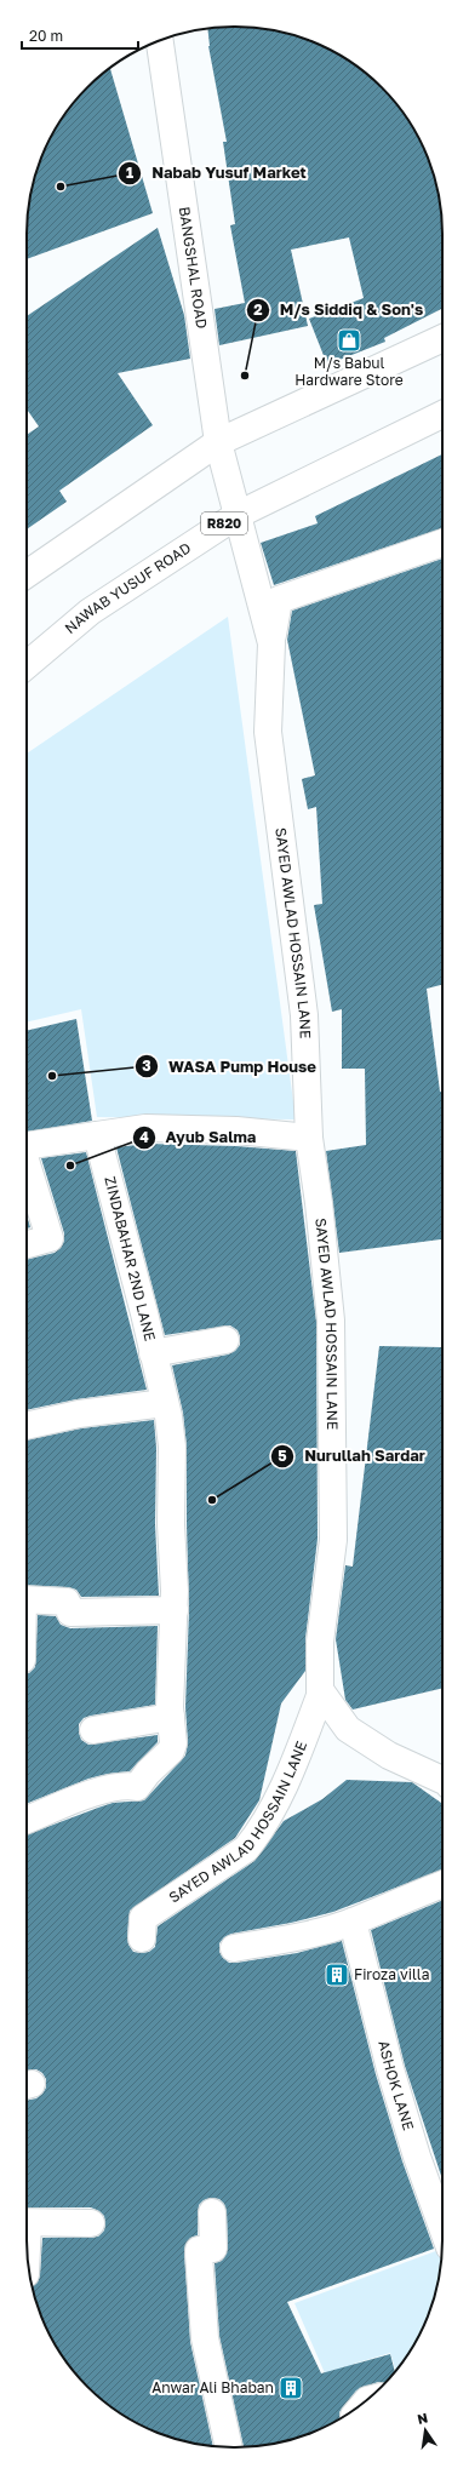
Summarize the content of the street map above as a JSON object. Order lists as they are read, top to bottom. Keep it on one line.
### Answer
{"streets":{"main road":["BANGSHAL ROAD","R820","NAWAB YUSUF ROAD","SAYED AWLAD HOSSAIN LANE","ZINDABAHAR 2ND LANE","ASHOK LANE"]},"crossings":[["BANGSHAL ROAD","SAYED AWLAD HOSSAIN LANE"],["NAWAB YUSUF ROAD","SAYED AWLAD HOSSAIN LANE"]],"places":{"other":["Nabab Yusuf Market","M/s Siddiq & Son's","WASA Pump House","Ayub Salma","Nurullah Sardar"],"shop":["M/s Babul Hardware Store"],"building":["Firoza villa","Anwar Ali Bhaban"]},"scale_bar":"20 m","north":"top"}
